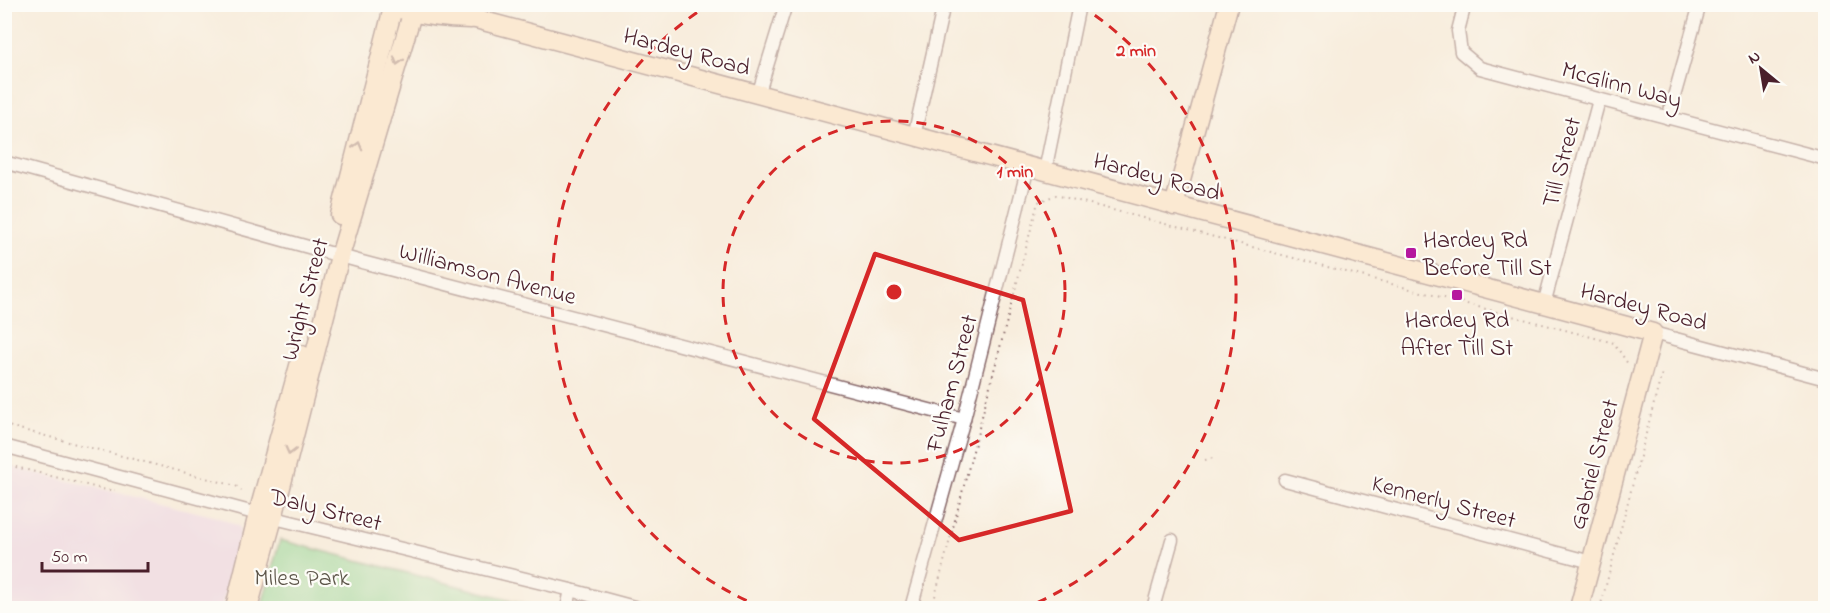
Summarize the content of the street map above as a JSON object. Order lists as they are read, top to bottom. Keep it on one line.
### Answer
{"streets":{"street":["Hardey Road","McGlinn Way","Till Street","Williamson Avenue","Wright Street","Fulham Street","Gabriel Street","Kennerly Street","Daly Street"]},"crossings":[["Hardey Road","Till Street"],["Hardey Road","Wright Street"],["Hardey Road","Fulham Street"],["Hardey Road","Gabriel Street"],["McGlinn Way","Till Street"],["Williamson Avenue","Wright Street"],["Williamson Avenue","Fulham Street"],["Wright Street","Daly Street"],["Gabriel Street","Kennerly Street"]],"parks":["Miles Park"],"places":{"transit":["Hardey Rd Before Till St","Hardey Rd After Till St"]},"scale_bar":"50 m","north":"top left","rings":["2 min","1 min"]}
